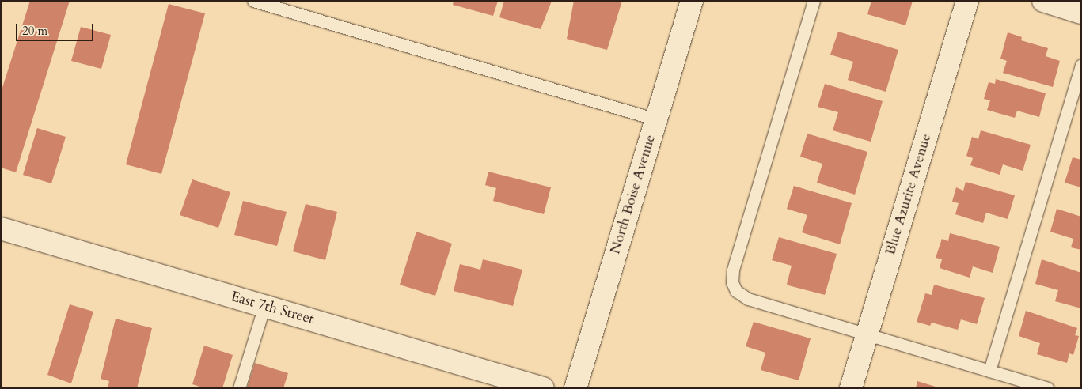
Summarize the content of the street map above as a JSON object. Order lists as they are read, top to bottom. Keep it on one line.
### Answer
{"streets":{"street":["North Boise Avenue","Blue Azurite Avenue","East 7th Street"]},"scale_bar":"20 m"}
